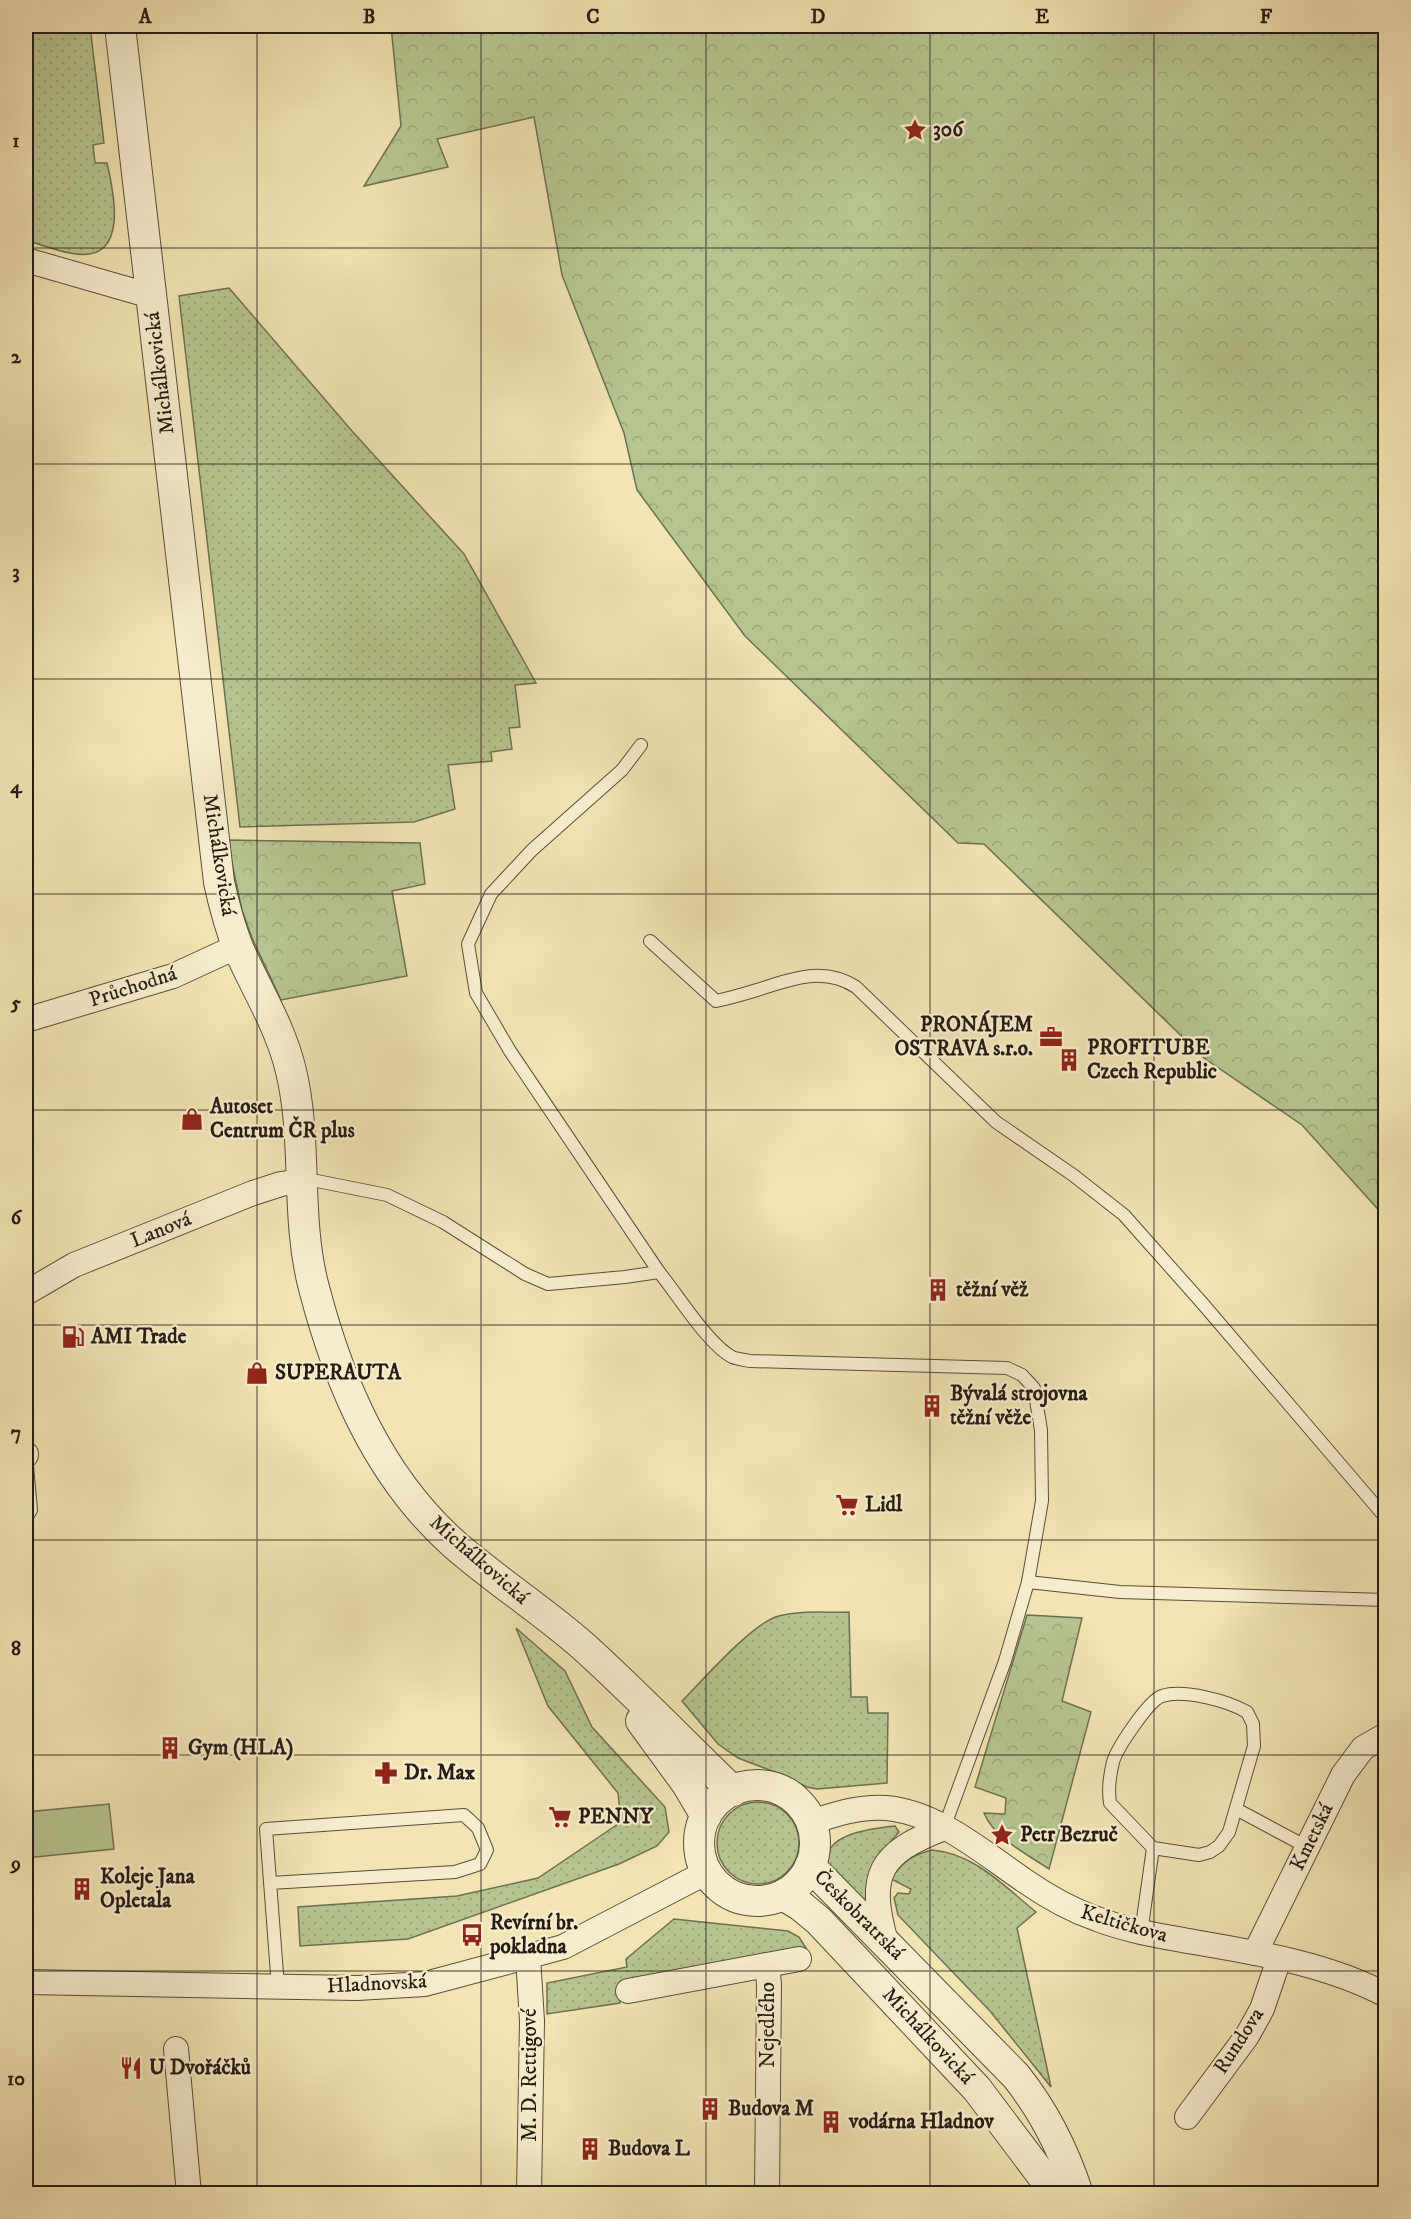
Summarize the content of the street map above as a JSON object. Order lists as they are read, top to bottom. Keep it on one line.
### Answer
{"streets":{"street":["Michálkovická","Průchodná","Lanová","Kmetská","Českobratrská","Keltičkova","Hladnovská","Nejedlého","Rundova","M. D. Rettigové"]},"crossings":[["Michálkovická","Průchodná"],["Michálkovická","Lanová"],["Michálkovická","Českobratrská"],["Michálkovická","Keltičkova"],["Michálkovická","Hladnovská"],["Kmetská","Keltičkova"],["Českobratrská","Keltičkova"],["Českobratrská","Hladnovská"],["Keltičkova","Hladnovská"],["Keltičkova","Rundova"],["Hladnovská","M. D. Rettigové"]],"places":{"place":["306","Petr Bezruč"],"office":["PRONÁJEM OSTRAVA s.r.o."],"building":["PROFITUBE Czech Republic","těžní věž","Bývalá strojovna těžní věže","Gym (HLA)","Koleje Jana Opletala","Budova M","vodárna Hladnov","Budova L"],"shop":["Autoset Centrum ČR plus","SUPERAUTA"],"fuel station":["AMI Trade"],"supermarket":["Lidl","PENNY"],"pharmacy":["Dr. Max"],"bus stop":["Revírní br. pokladna"],"restaurant":["U Dvořáčků"]},"grid":{"columns":["A","B","C","D","E","F"],"rows":["1","2","3","4","5","6","7","8","9","10"]}}
